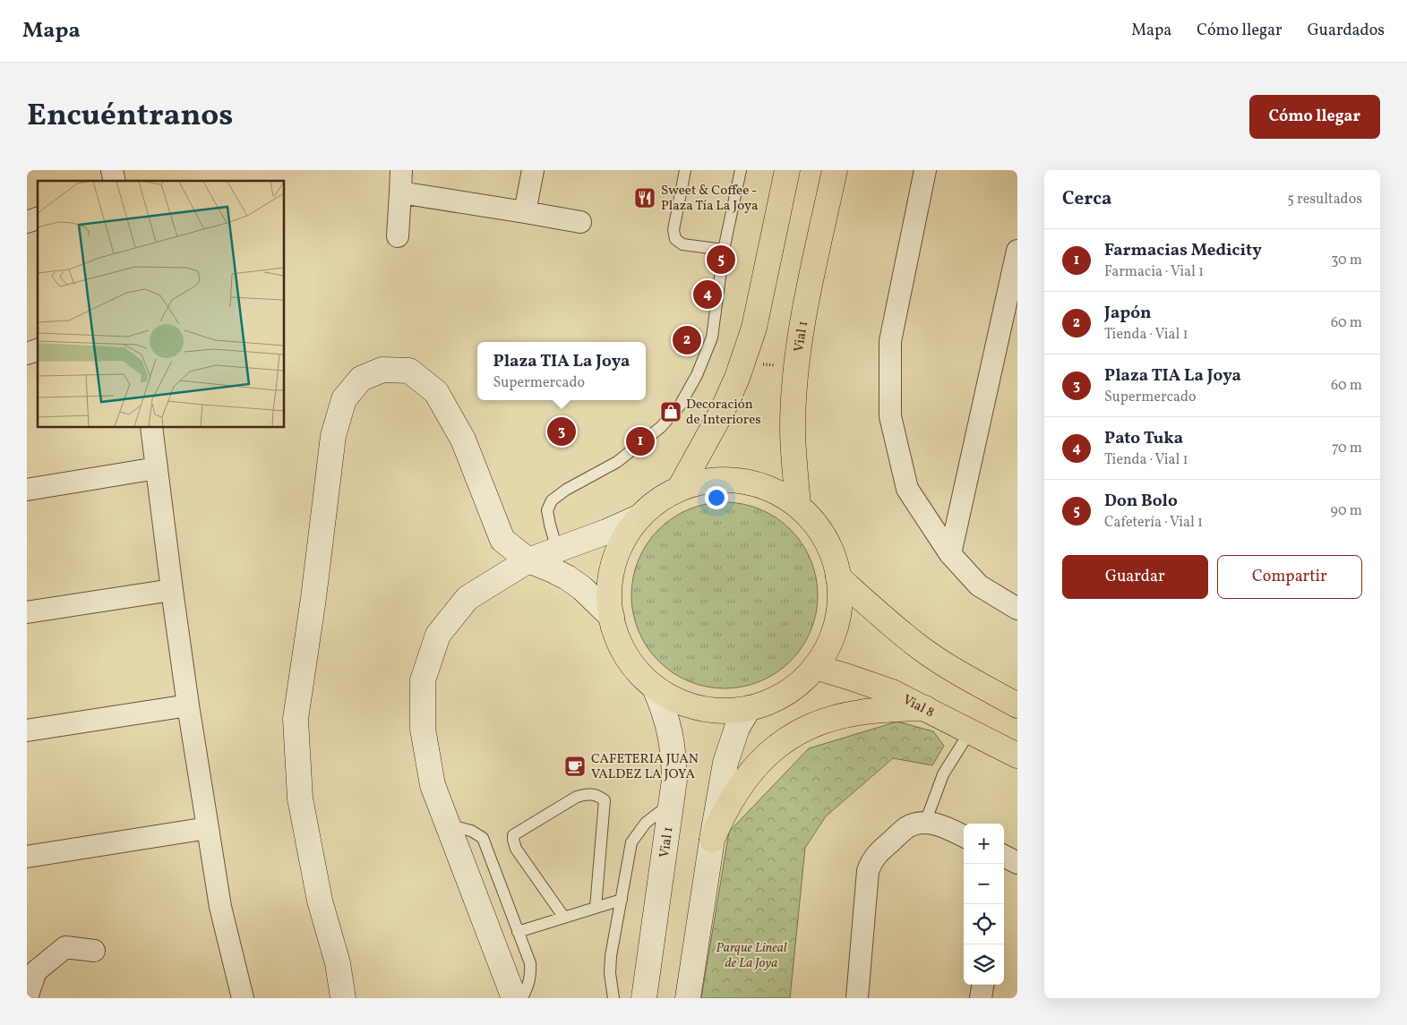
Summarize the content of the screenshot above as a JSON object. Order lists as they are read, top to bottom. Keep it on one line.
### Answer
{"streets":{"main road":["Vial 1","Vial 8"]},"parks":["Parque Lineal de La Joya"],"places":{"restaurant":["Sweet & Coffee - Plaza Tía La Joya"],"shop":["Decoración de Interiores"],"cafe":["CAFETERIA JUAN VALDEZ LA JOYA"]},"page":{"header":"Mapa","nav":["Mapa","Cómo llegar","Guardados"],"title":"Encuéntranos","buttons":["Cómo llegar",["Guardar","Compartir"]],"heading":["Cerca","5 resultados"],"list":[{"mark":"1","name":"Farmacias Medicity","note":"Farmacia · Vial 1","value":"30 m"},{"mark":"2","name":"Japón","note":"Tienda · Vial 1","value":"60 m"},{"mark":"3","name":"Plaza TIA La Joya","note":"Supermercado","value":"60 m"},{"mark":"4","name":"Pato Tuka","note":"Tienda · Vial 1","value":"70 m"},{"mark":"5","name":"Don Bolo","note":"Cafetería · Vial 1","value":"90 m"}],"pins":["5","4","2","3","1"],"popup":["Plaza TIA La Joya","Supermercado"],"map_buttons":["+","−"]}}
